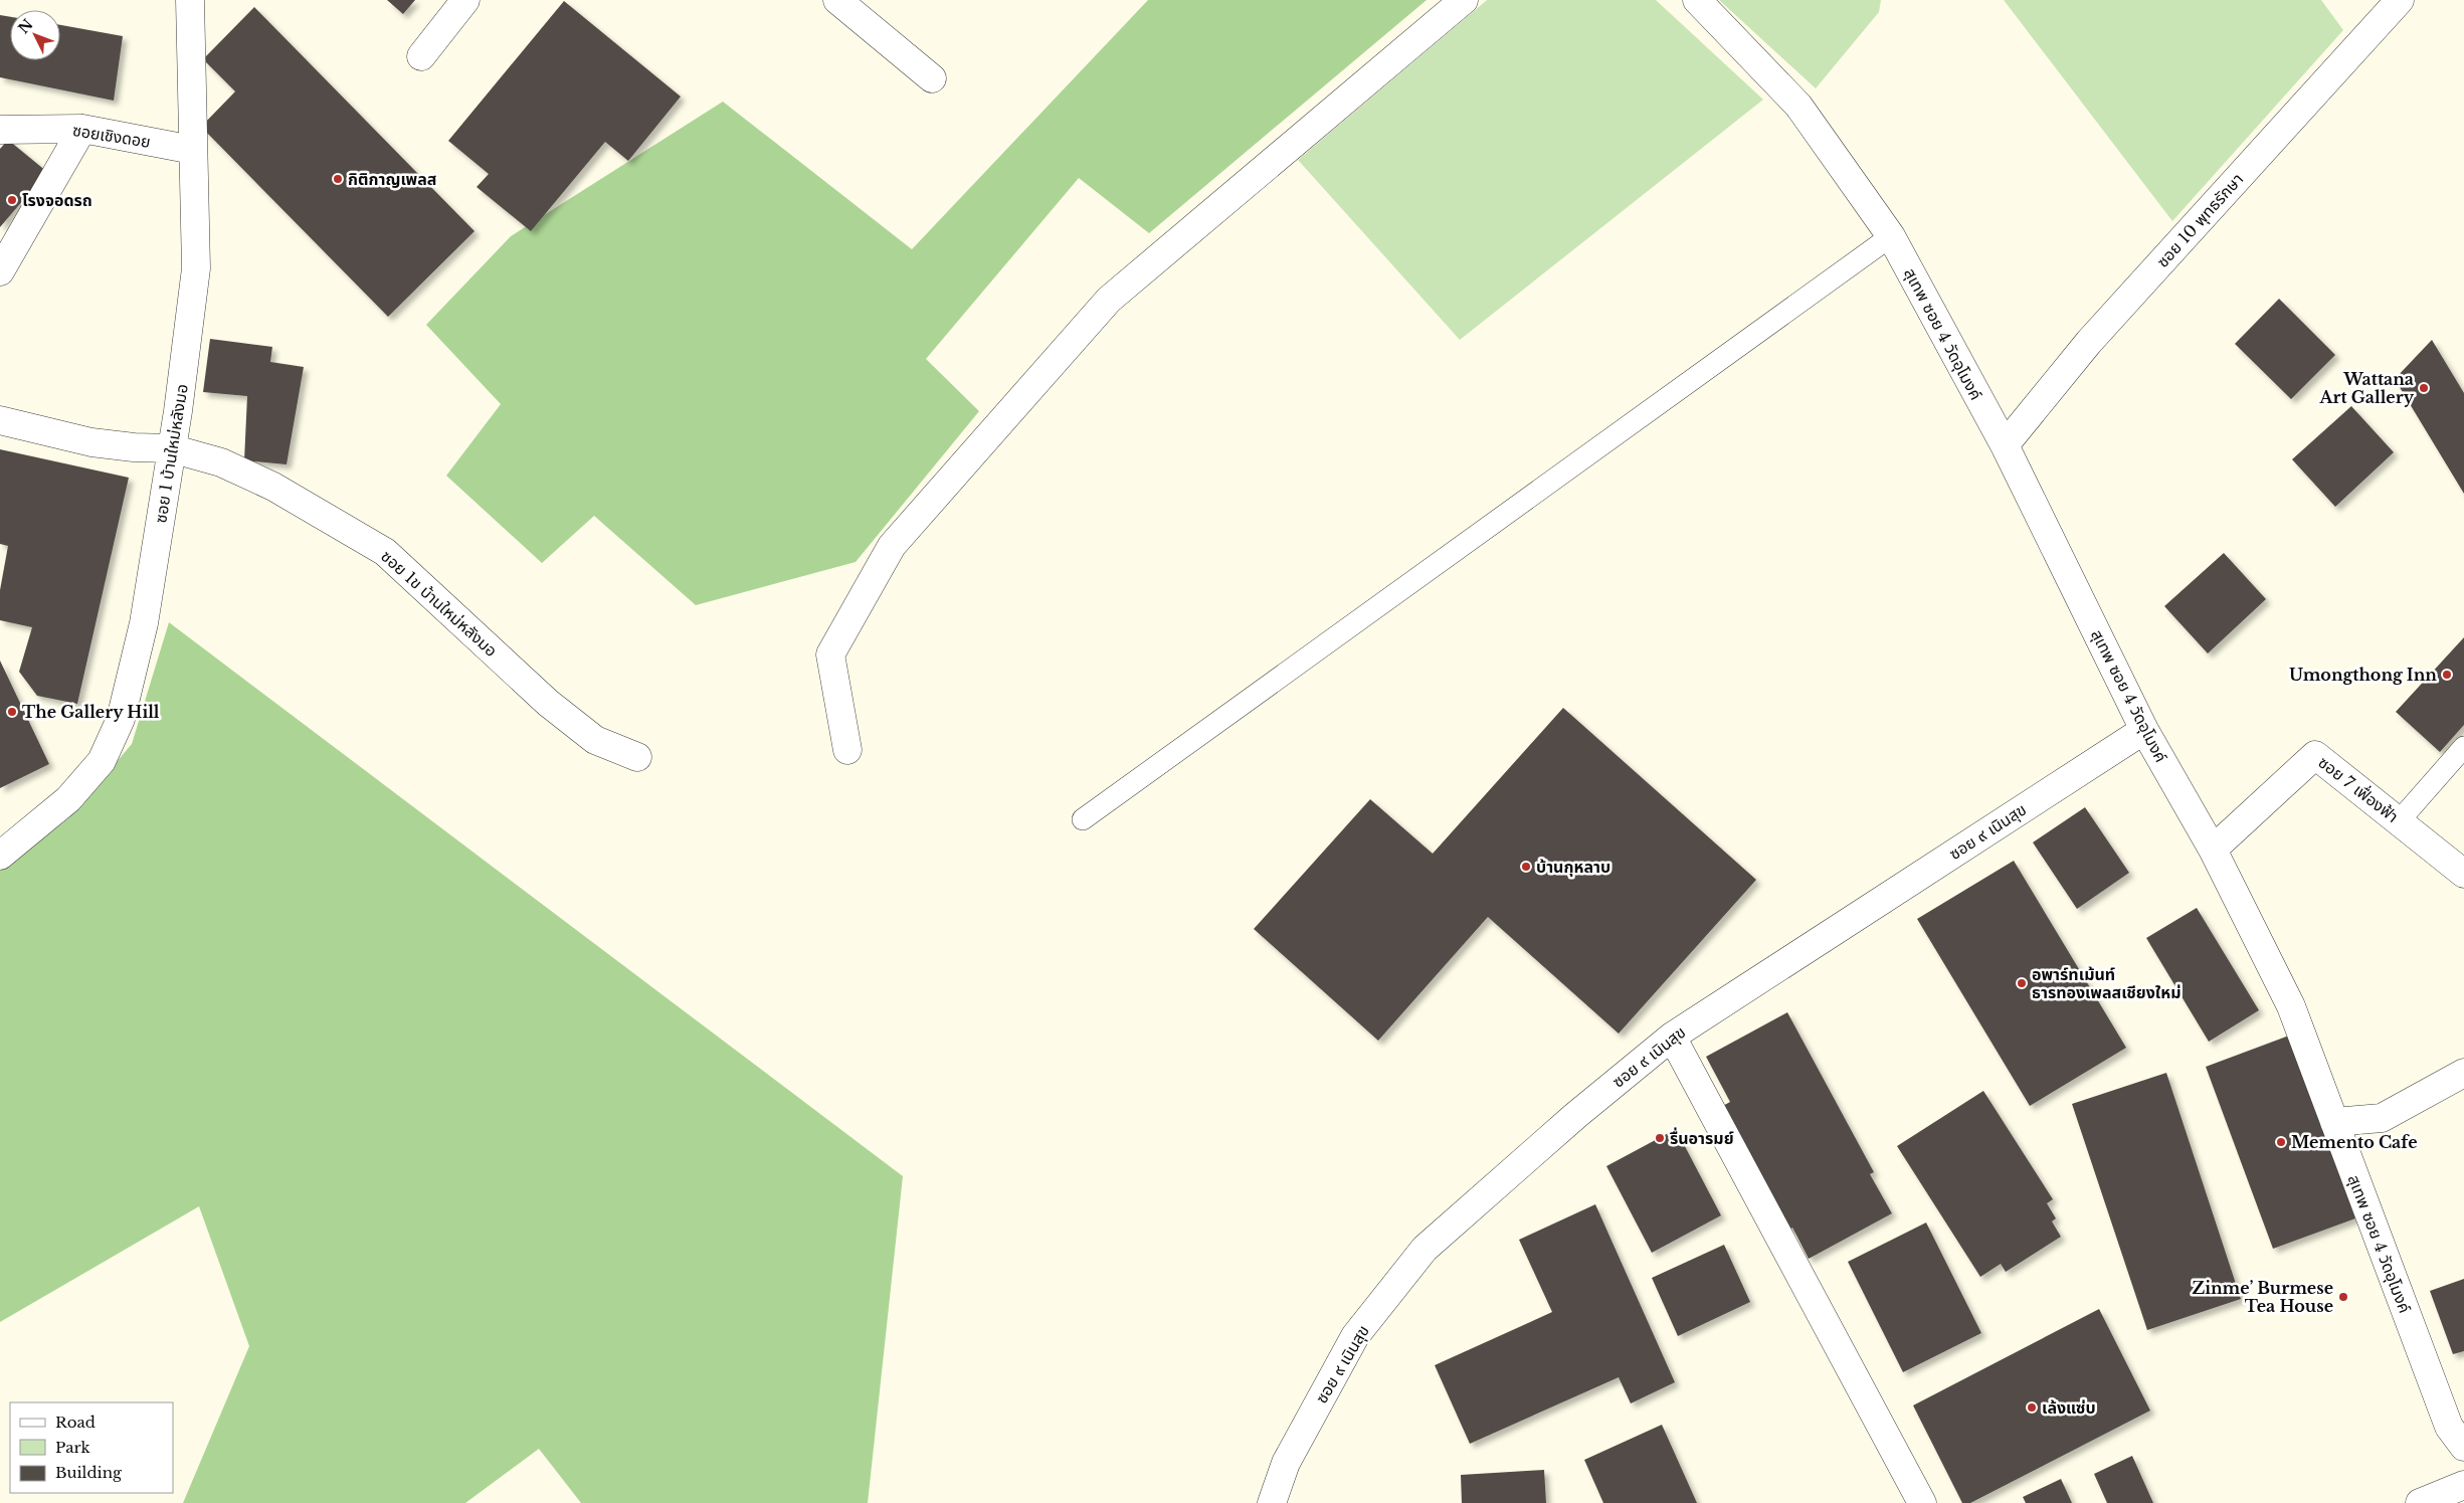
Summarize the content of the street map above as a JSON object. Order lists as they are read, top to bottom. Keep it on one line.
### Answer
{"streets":{"street":["ซอยเชิงดอย","ซอย 10 พุทธรักษา","สุเทพ ซอย 4 วัดอุโมงค์","ซอย 1 บ้านใหม่หลังมอ","ซอย 1ข บ้านใหม่หลังมอ","ซอย 7 เฟื่องฟ้า","ซอย ๙ เนินสุข"]},"crossings":[["ซอยเชิงดอย","ซอย 1 บ้านใหม่หลังมอ"],["ซอย 10 พุทธรักษา","สุเทพ ซอย 4 วัดอุโมงค์"],["สุเทพ ซอย 4 วัดอุโมงค์","ซอย 7 เฟื่องฟ้า"],["สุเทพ ซอย 4 วัดอุโมงค์","ซอย ๙ เนินสุข"],["ซอย 1 บ้านใหม่หลังมอ","ซอย 1ข บ้านใหม่หลังมอ"]],"places":["กิติกาญเพลส","โรงจอดรถ","Wattana Art Gallery","Umongthong Inn","The Gallery Hill","บ้านกุหลาบ","อพาร์ทเม้นท์ ธารทองเพลสเชียงใหม่","รื่นอารมย์","Memento Cafe","Zinme’ Burmese Tea House","เล้งแซ่บ"],"legend":["Road","Park","Building"],"north":"top left"}
